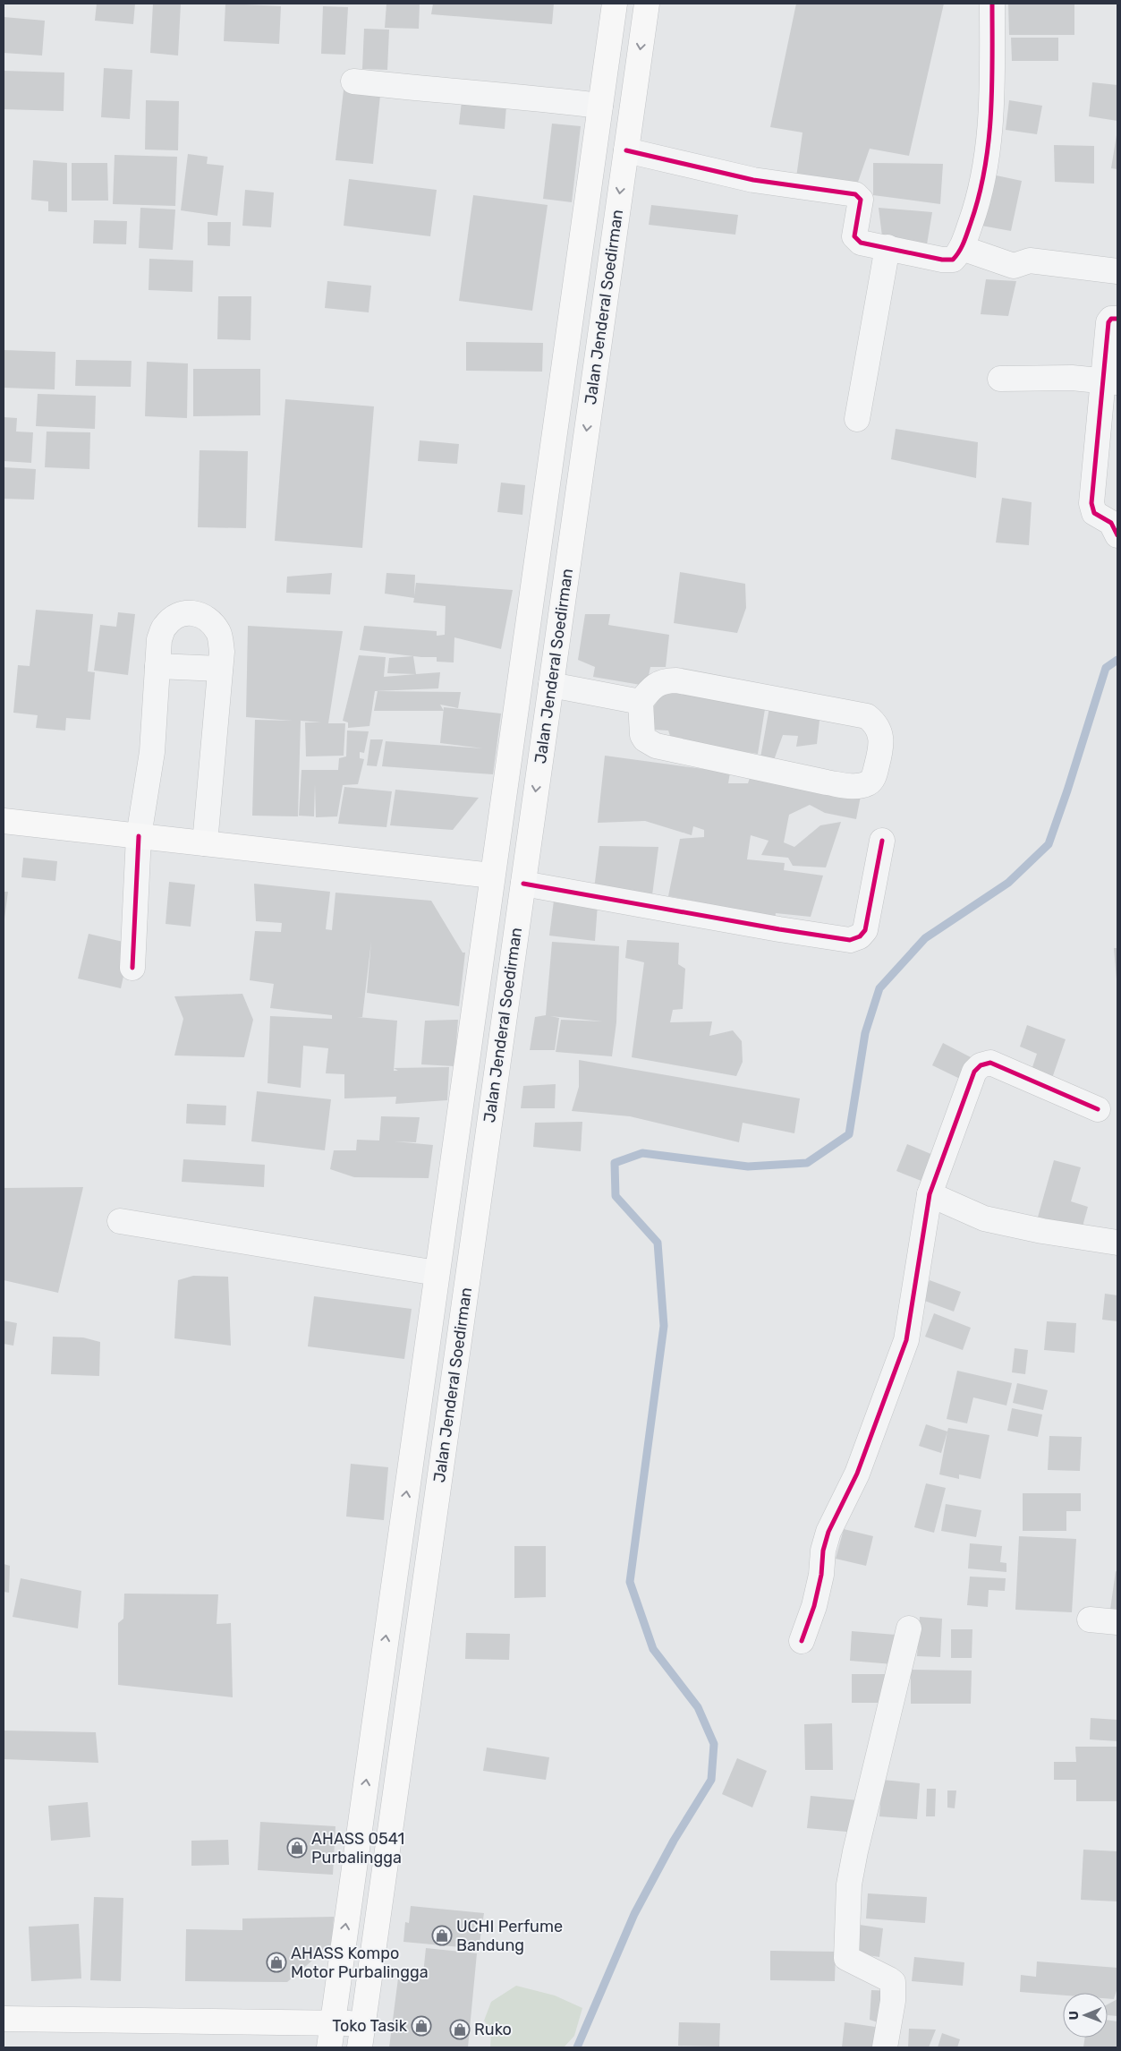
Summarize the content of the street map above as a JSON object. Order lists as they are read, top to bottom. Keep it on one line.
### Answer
{"streets":{"main road":["Jalan Jenderal Soedirman"]},"places":{"shop":["AHASS 0541 Purbalingga","UCHI Perfume Bandung","AHASS Kompo Motor Purbalingga","Toko Tasik","Ruko"]},"north":"left"}
